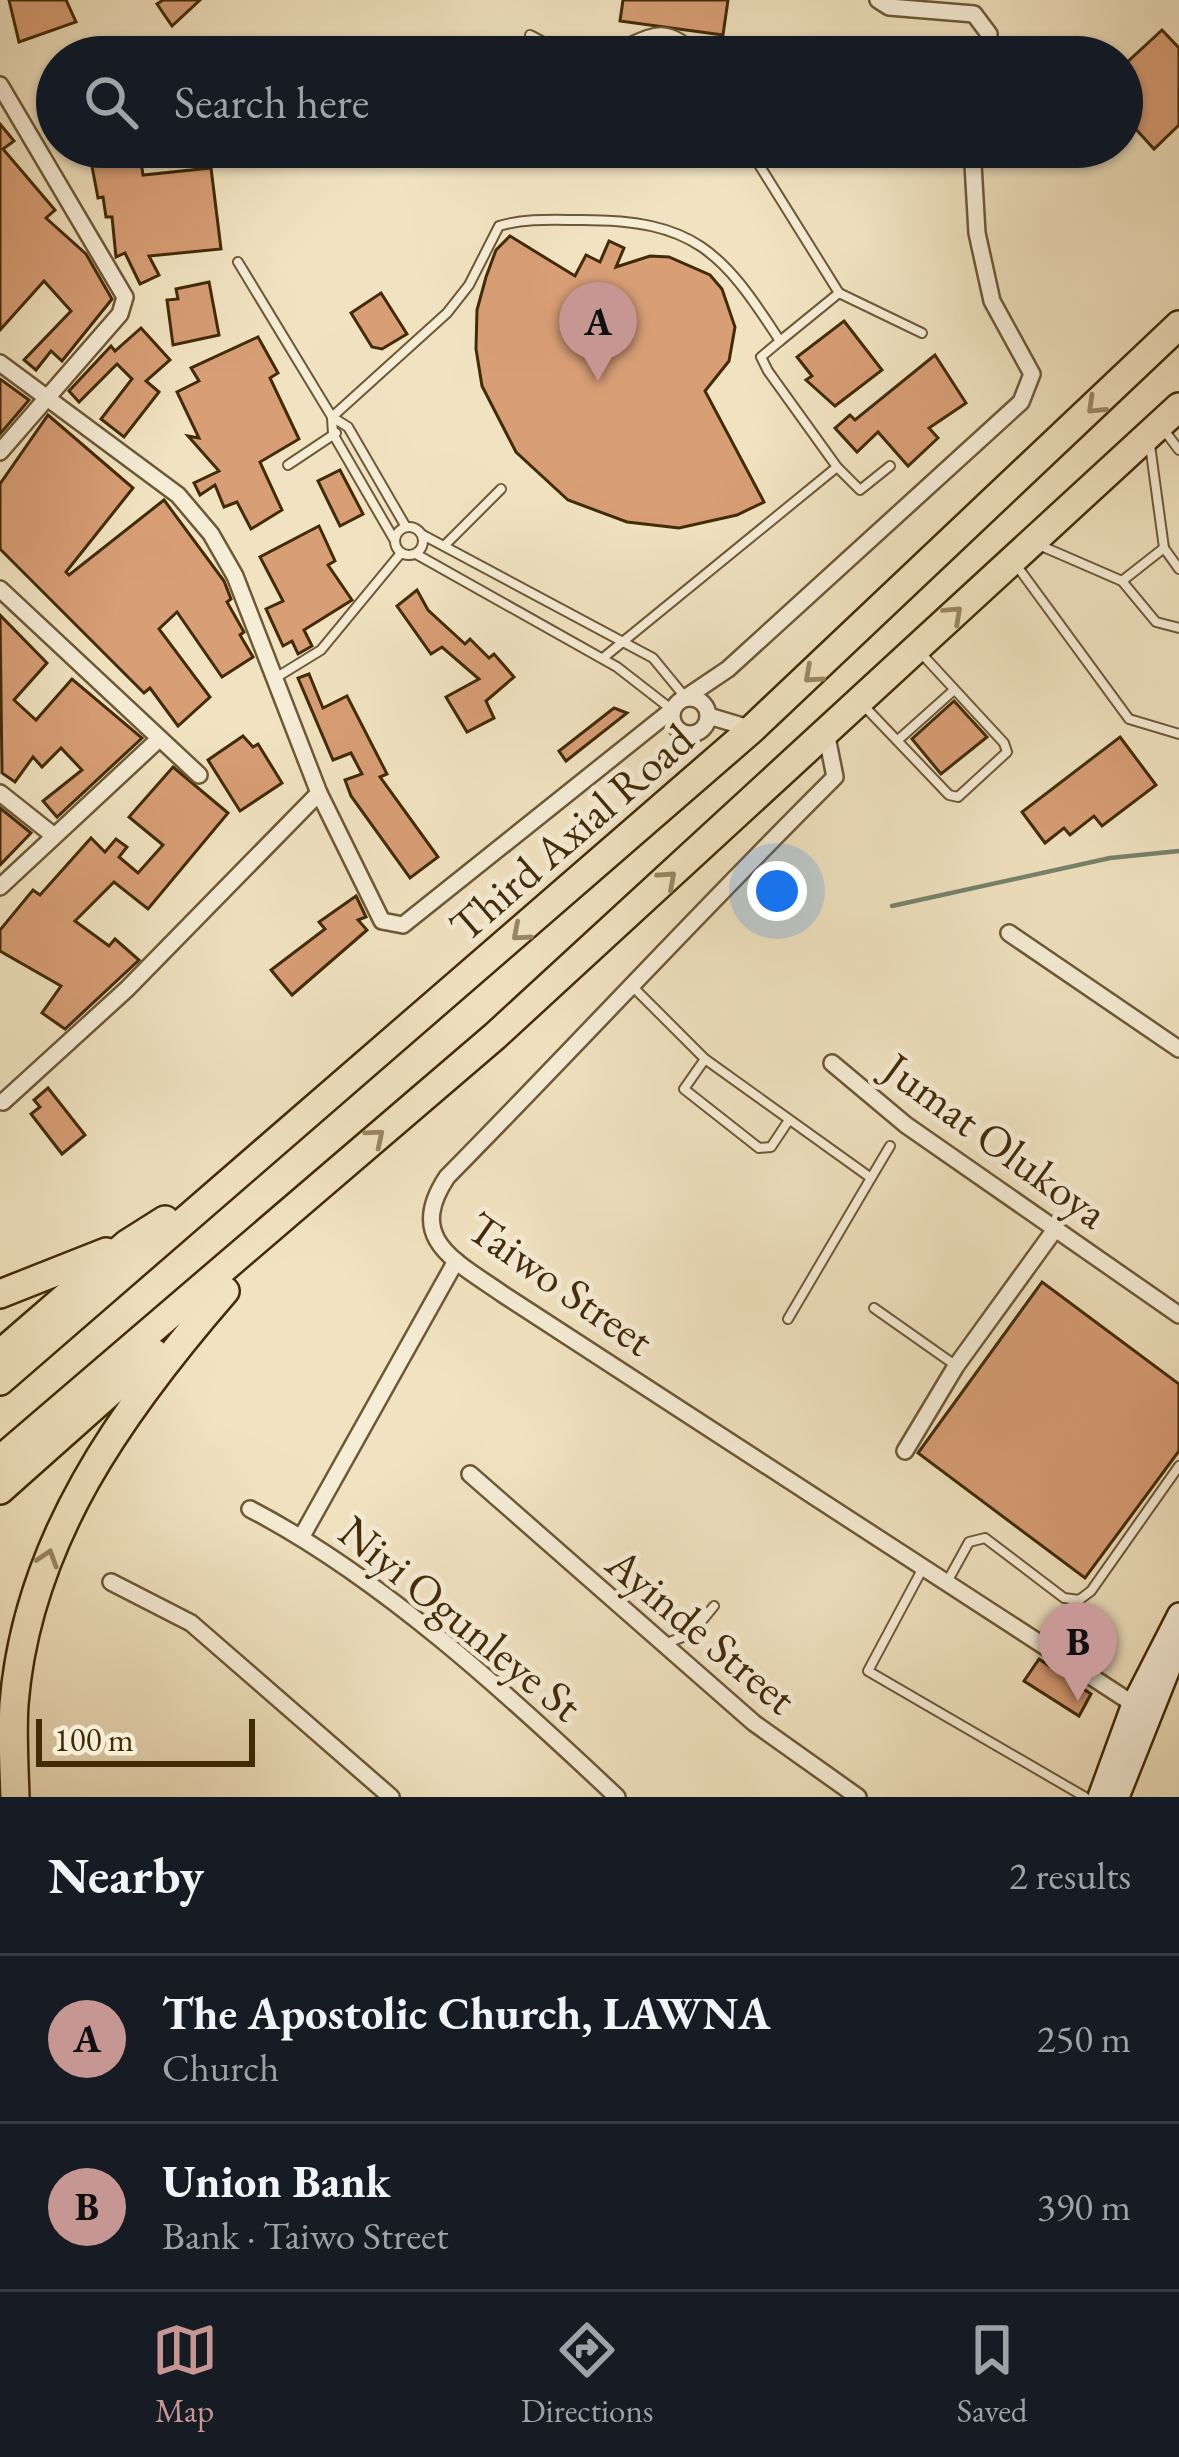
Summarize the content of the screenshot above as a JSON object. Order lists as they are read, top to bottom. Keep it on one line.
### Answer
{"streets":{"highway":["Third Axial Road"],"street":["Jumat Olukoya","Taiwo Street","Niyi Ogunleye St","Ayinde Street"]},"scale_bar":"100 m","page":{"search":"Search here","pins":["A","B"],"scale":"100 m","heading":["Nearby","2 results"],"list":[{"mark":"A","name":"The Apostolic Church, LAWNA","note":"Church","value":"250 m"},{"mark":"B","name":"Union Bank","note":"Bank · Taiwo Street","value":"390 m"}],"nav":["Map","Directions","Saved"]}}
